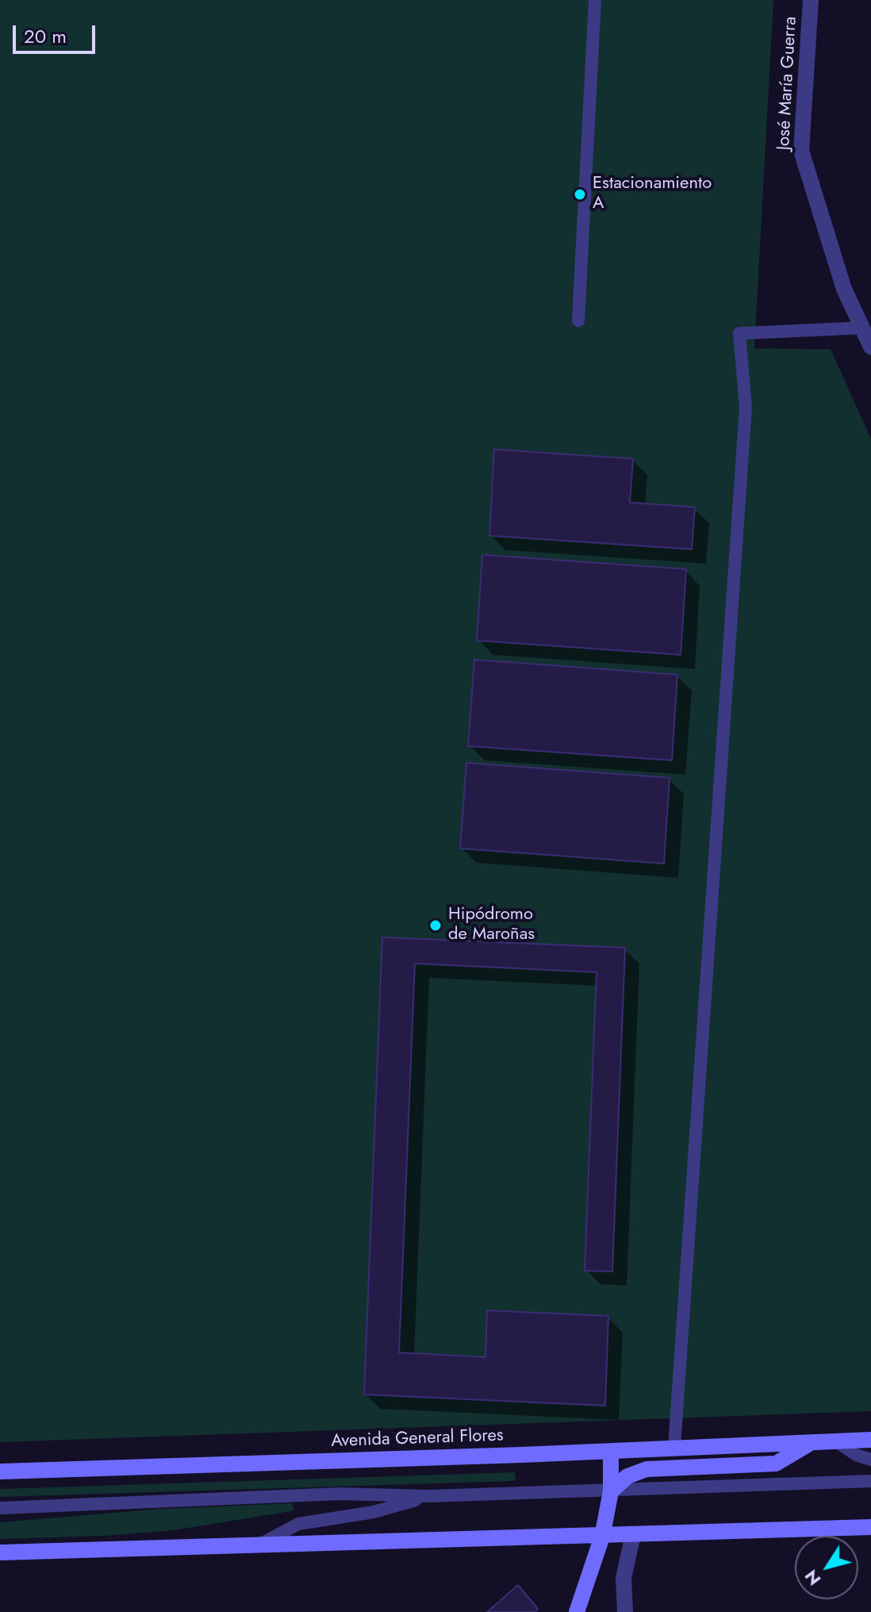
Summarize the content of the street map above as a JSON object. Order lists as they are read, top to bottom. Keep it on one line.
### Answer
{"streets":{"main road":["Avenida General Flores"],"street":["José María Guerra"]},"places":["Estacionamiento A","Hipódromo de Maroñas"],"scale_bar":"20 m","north":"bottom left"}
